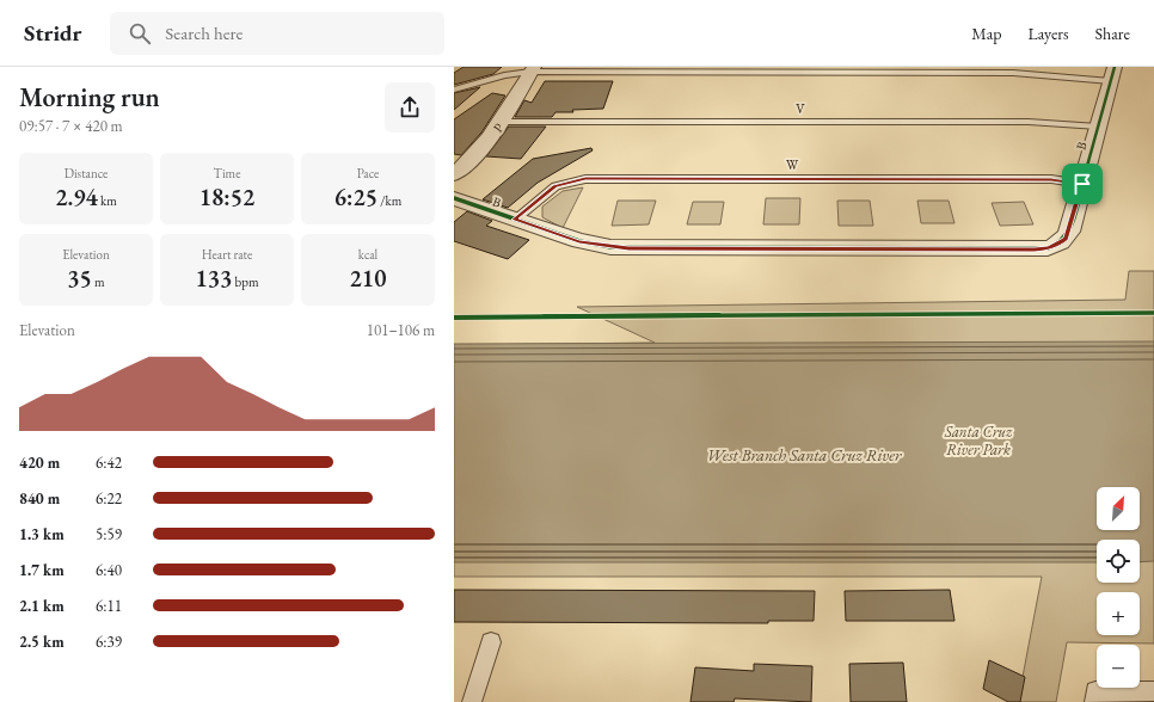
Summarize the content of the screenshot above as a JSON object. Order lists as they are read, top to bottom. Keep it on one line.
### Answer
{"streets":{"street":["P","B"],"lane":["V","W"]},"crossings":[["V","P"],["V","B"],["B","W"]],"water":["West Branch Santa Cruz River"],"parks":["Santa Cruz River Park"],"north":"top right","page":{"header":"Stridr","search":"Search here","nav":["Map","Layers","Share"],"heading":["Morning run","09:57 · 7 × 420 m"],"stats":[["Distance","2.94 km"],["Time","18:52"],["Pace","6:25 /km"],["Elevation","35 m"],["Heart rate","133 bpm"],["kcal","210"]],"chart":["Elevation","101–106 m"],"list":[{"name":"420 m","note":"6:42"},{"name":"840 m","note":"6:22"},{"name":"1.3 km","note":"5:59"},{"name":"1.7 km","note":"6:40"},{"name":"2.1 km","note":"6:11"},{"name":"2.5 km","note":"6:39"}],"map_buttons":["+","−"]}}
